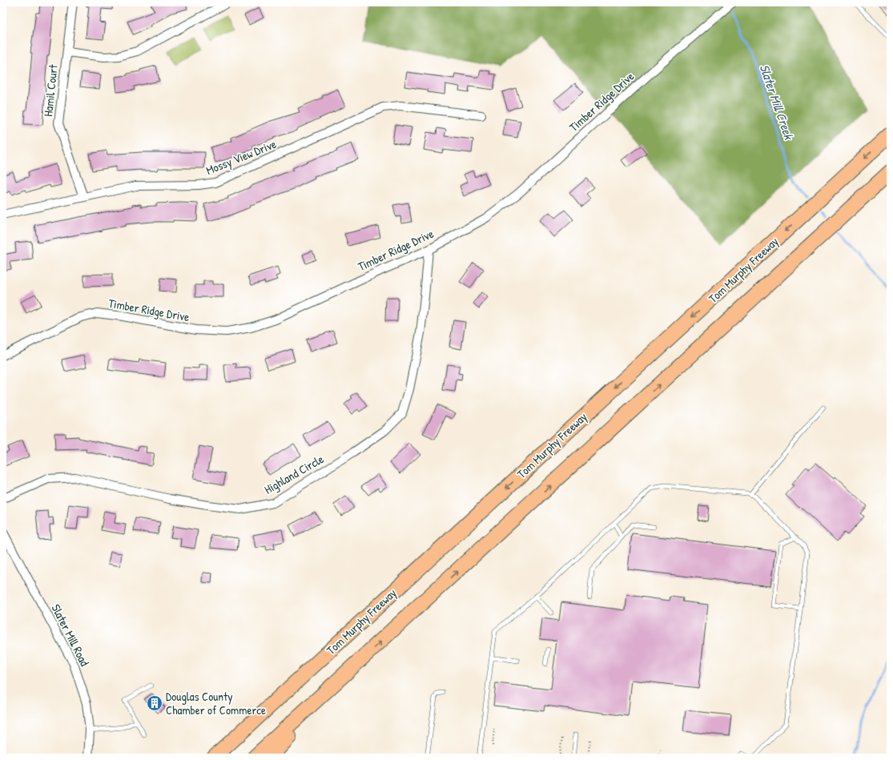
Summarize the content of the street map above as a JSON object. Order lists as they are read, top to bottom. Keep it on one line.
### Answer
{"streets":{"highway":["Tom Murphy Freeway"],"street":["Hamil Court","Timber Ridge Drive","Mossy View Drive","Highland Circle","Slater Mill Road"]},"crossings":[["Hamil Court","Mossy View Drive"],["Timber Ridge Drive","Highland Circle"]],"water":["Slater Mill Creek"],"places":{"building":["Douglas County Chamber of Commerce"]}}
